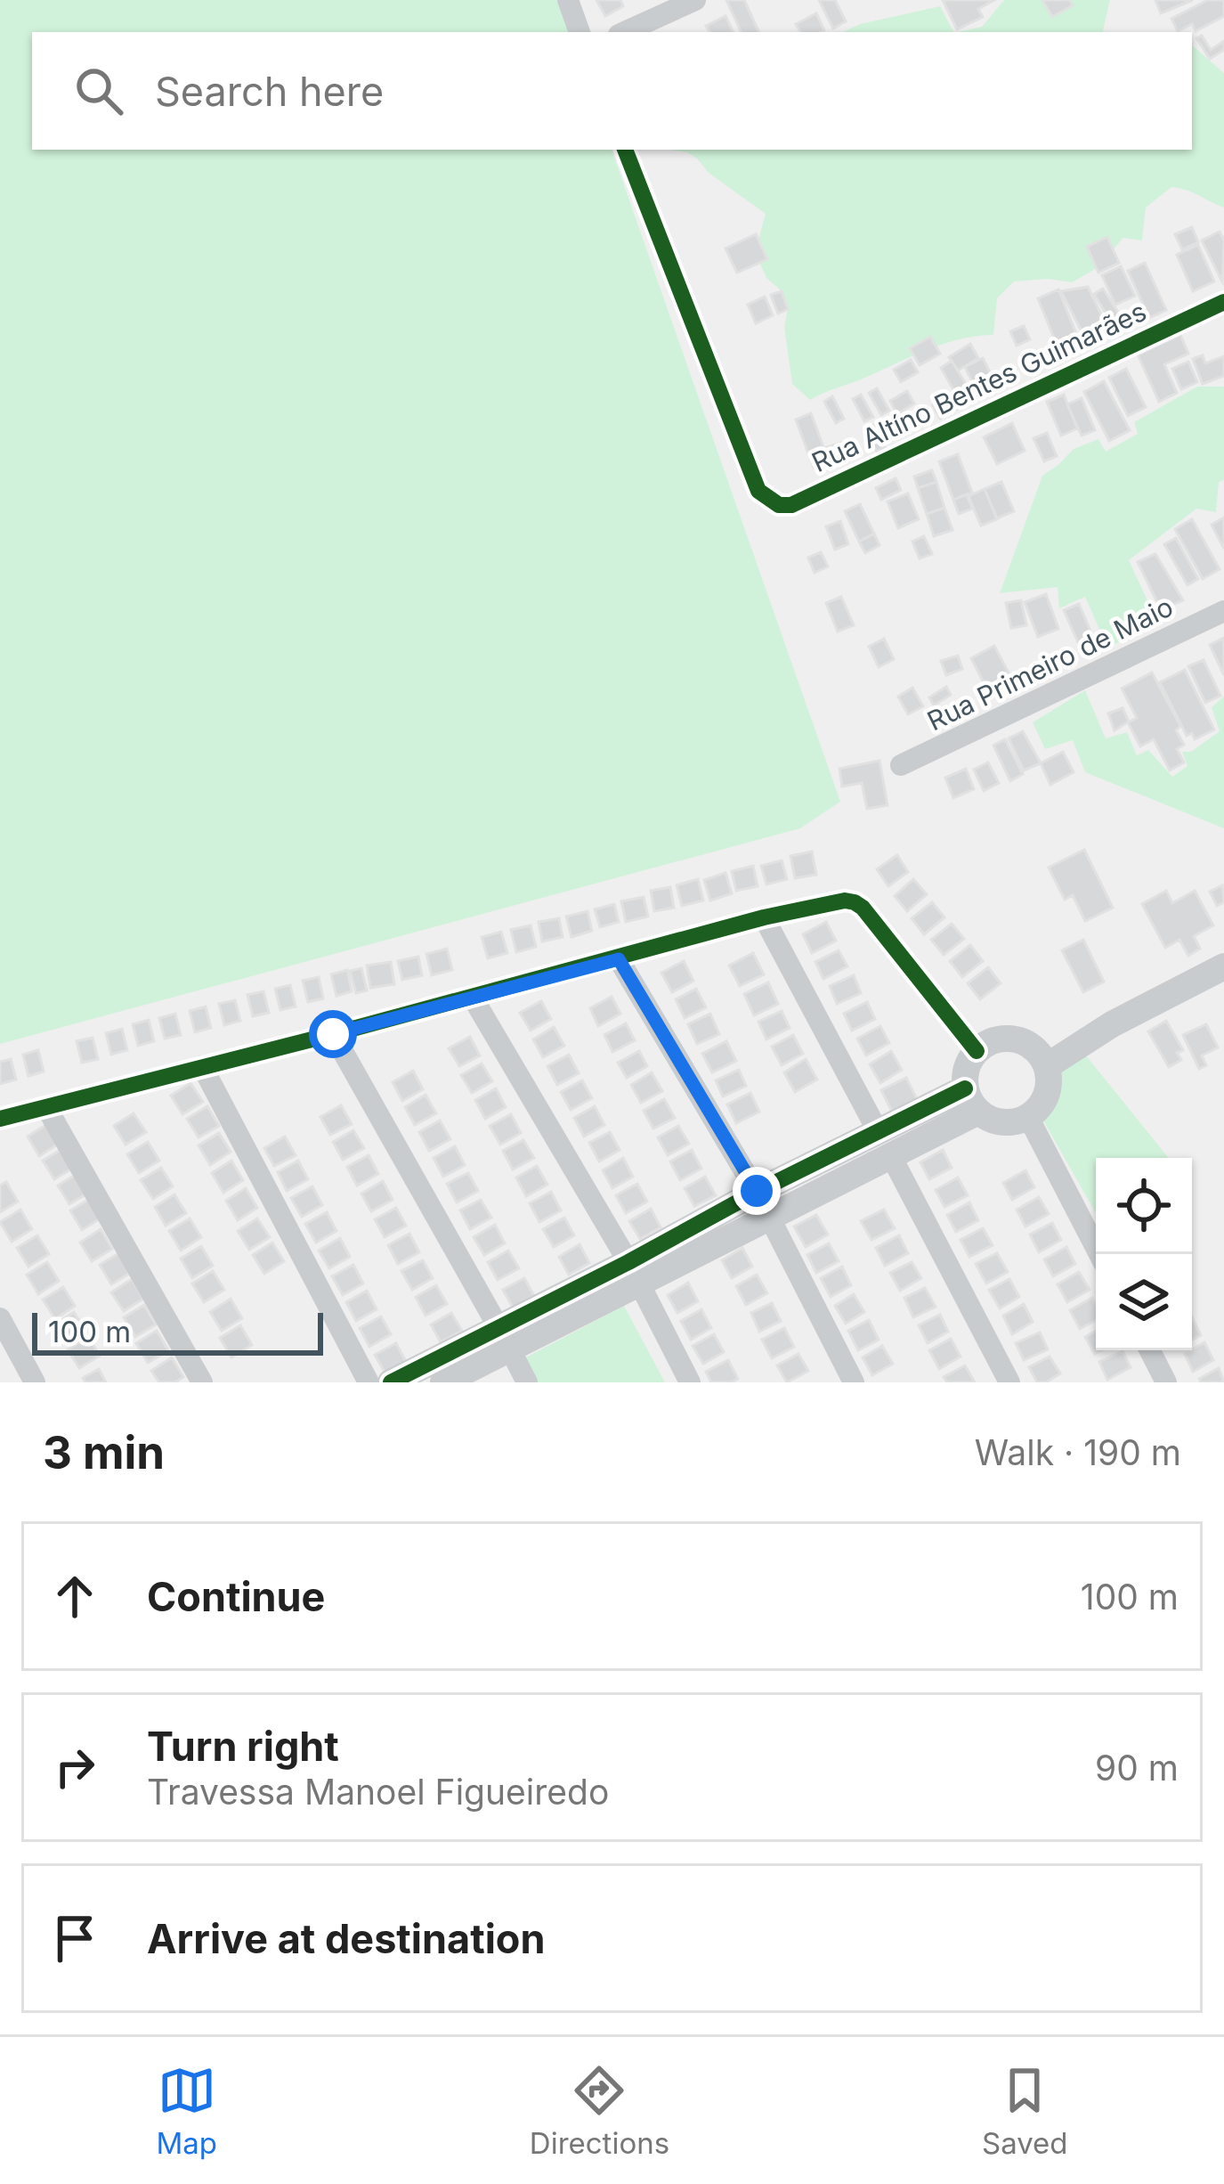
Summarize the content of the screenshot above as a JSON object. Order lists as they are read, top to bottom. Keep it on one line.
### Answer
{"streets":{"street":["Rua Altíno Bentes Guimarães","Rua Primeiro de Maio"]},"scale_bar":"100 m","page":{"search":"Search here","scale":"100 m","heading":["3 min","Walk · 190 m"],"list":[["Continue","100 m"],["Turn right","Travessa Manoel Figueiredo","90 m"],"Arrive at destination"],"nav":["Map","Directions","Saved"]}}
